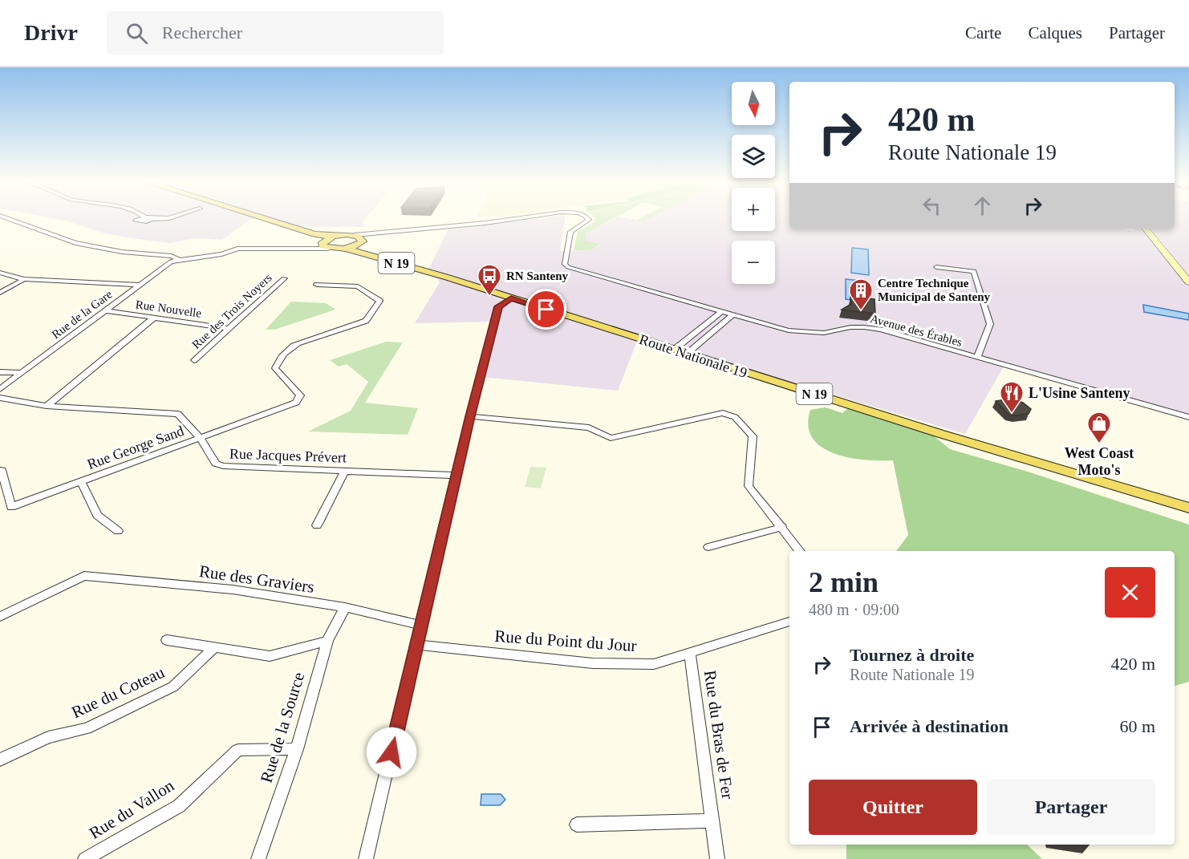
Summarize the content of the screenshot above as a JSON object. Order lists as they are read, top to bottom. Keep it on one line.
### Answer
{"streets":{"main road":["N 19","Route Nationale 19"],"street":["Rue Nouvelle","Rue des Trois Noyers","Rue de la Gare","Avenue des Érables","Rue George Sand","Rue Jacques Prévert","Rue des Graviers","Rue du Point du Jour","Rue du Coteau","Rue de la Source","Rue du Bras de Fer","Rue du Vallon"]},"crossings":[["Rue Nouvelle","Rue des Trois Noyers"],["Rue Nouvelle","Rue de la Gare"],["Rue George Sand","Rue Jacques Prévert"],["Rue des Graviers","Rue de la Source"],["Rue du Point du Jour","Rue du Bras de Fer"],["Rue de la Source","Rue du Vallon"]],"places":{"bus stop":["RN Santeny"],"building":["Centre Technique Municipal de Santeny"],"restaurant":["L'Usine Santeny"],"shop":["West Coast Moto's"]},"north":"bottom","page":{"header":"Drivr","search":"Rechercher","nav":["Carte","Calques","Partager"],"map_buttons":["+","−"],"turn":["420 m","Route Nationale 19"],"heading":["2 min","480 m · 09:00"],"list":[{"name":"Tournez à droite","note":"Route Nationale 19","value":"420 m"},{"name":"Arrivée à destination","value":"60 m"}],"buttons":["Quitter","Partager"]}}
